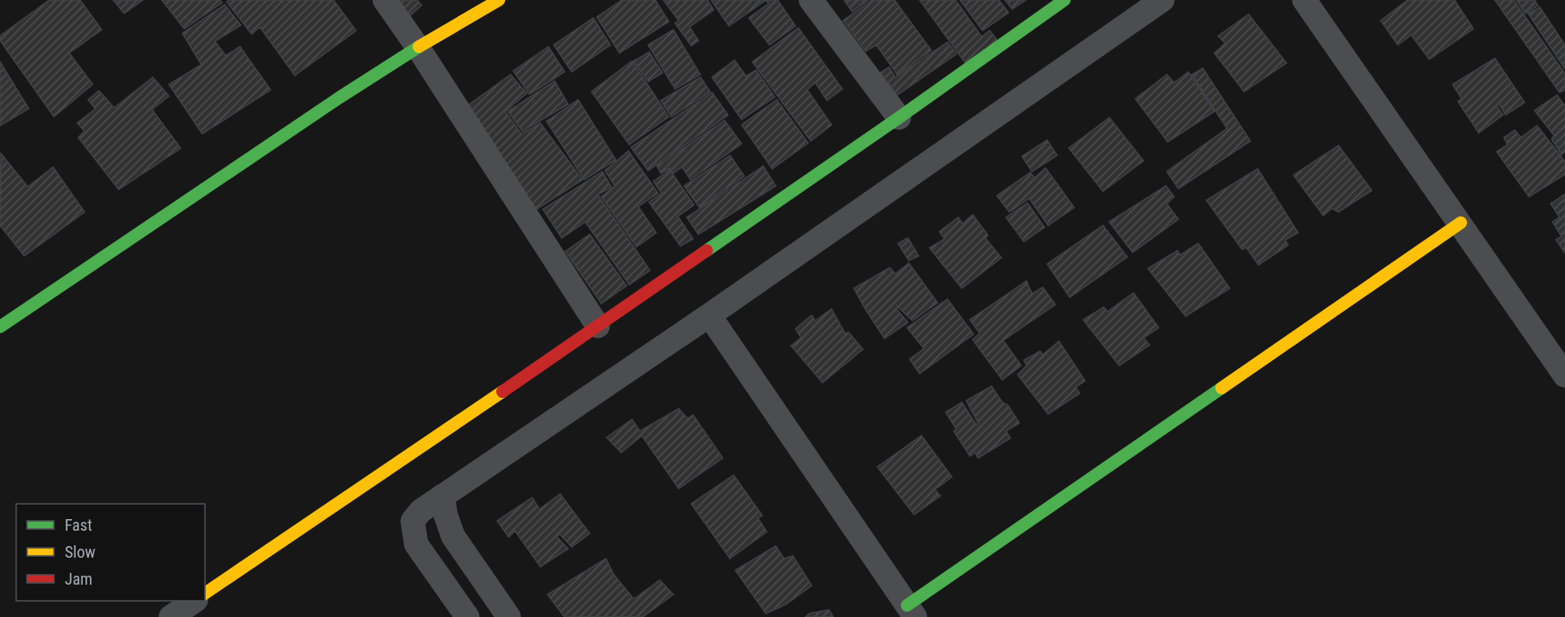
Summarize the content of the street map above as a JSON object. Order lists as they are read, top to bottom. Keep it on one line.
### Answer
{"legend":["Fast","Slow","Jam"]}
